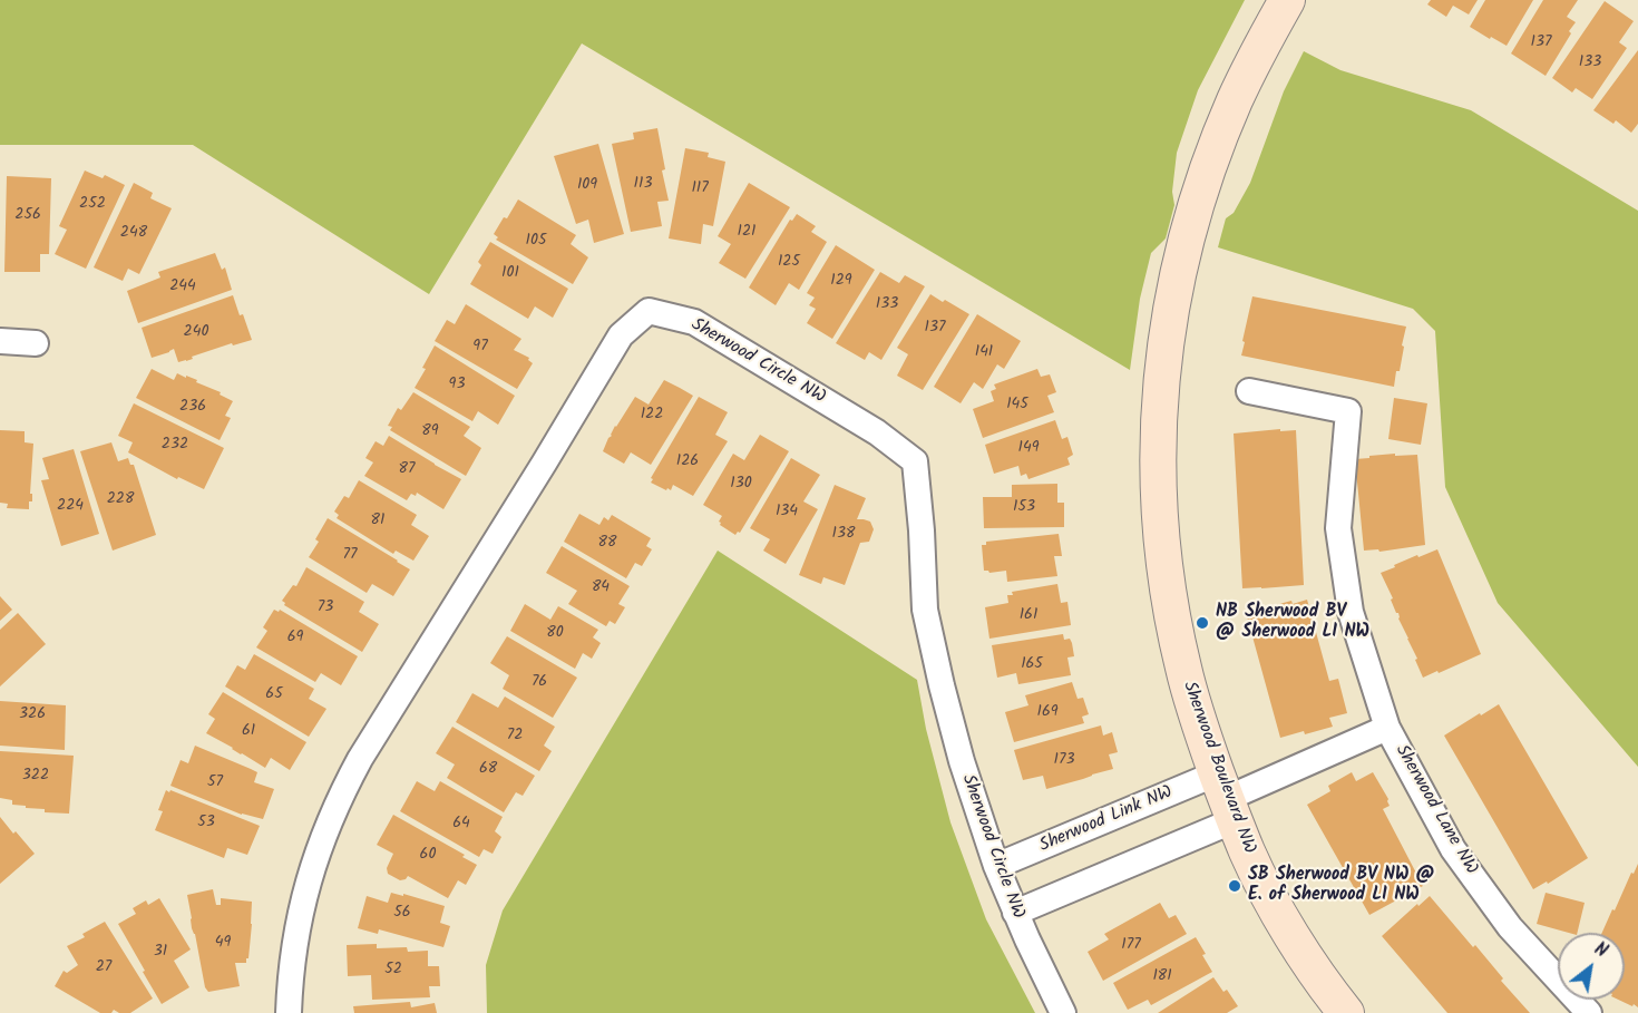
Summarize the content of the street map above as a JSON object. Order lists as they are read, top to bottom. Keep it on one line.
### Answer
{"streets":{"street":["Sherwood Circle NW","Sherwood Boulevard NW","Sherwood Lane NW","Sherwood Link NW"]},"crossings":[["Sherwood Circle NW","Sherwood Link NW"],["Sherwood Boulevard NW","Sherwood Lane NW"],["Sherwood Boulevard NW","Sherwood Link NW"],["Sherwood Lane NW","Sherwood Link NW"]],"places":["NB Sherwood BV @ Sherwood LI NW","SB Sherwood BV NW @ E. of Sherwood LI NW"],"house_numbers":["137","133","113","109","117","252","256","121","248","105","125","101","129","244","133","137","240","97","141","93","145","236","122","89","232","149","126","87","130","228","224","153","134","81","138","88","77","84","73","161","80","69","165","76","65","169","326","61","72","173","68","322","57","53","64","60","56","49","177","31","27","52","181"],"north":"top right"}
